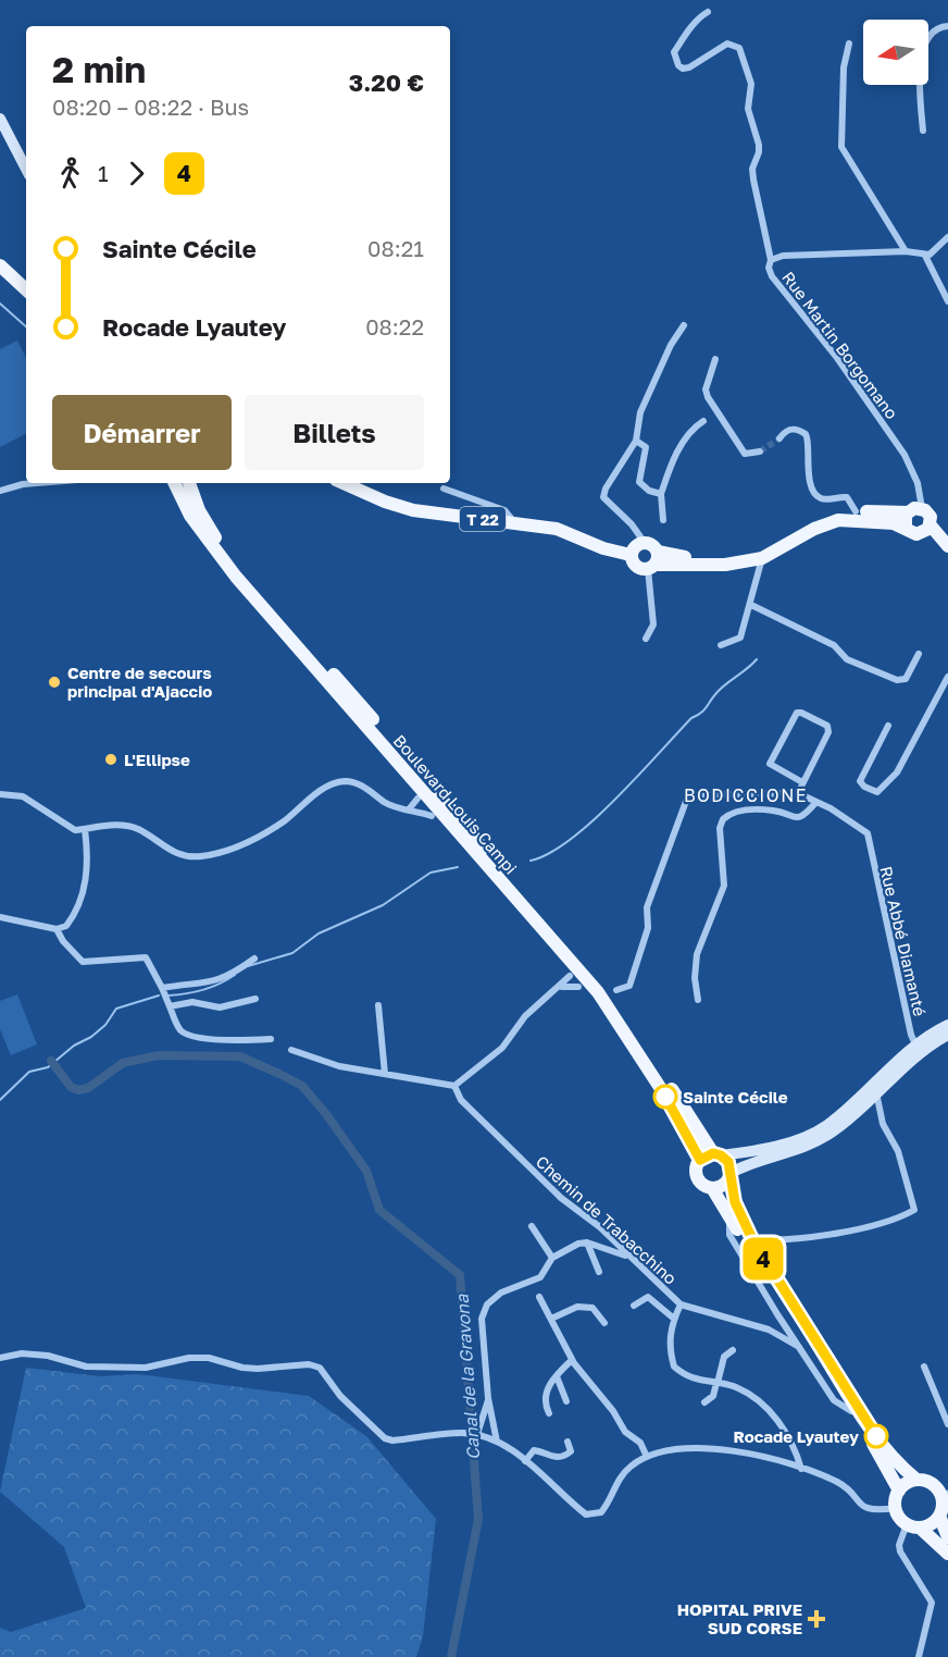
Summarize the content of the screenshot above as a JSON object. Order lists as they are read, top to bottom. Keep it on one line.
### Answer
{"streets":{"main road":["T 22","Boulevard Louis Campi"],"street":["Rue Martin Borgomano","Rue Abbé Diamanté","Chemin de Trabacchino"]},"districts":["BODICCIONE"],"water":["Canal de la Gravona"],"places":{"other":["Centre de secours principal d'Ajaccio","L'Ellipse","Sainte Cécile","Rocade Lyautey"],"health":["HOPITAL PRIVE SUD CORSE"]},"lines":["bus line 4"],"north":"left","page":{"on_map":"4","heading":["2 min","08:20 – 08:22 · Bus","3.20 €"],"legs":["1","4"],"list":[{"name":"Sainte Cécile","value":"08:21"},{"name":"Rocade Lyautey","value":"08:22"}],"buttons":["Démarrer","Billets"]}}
